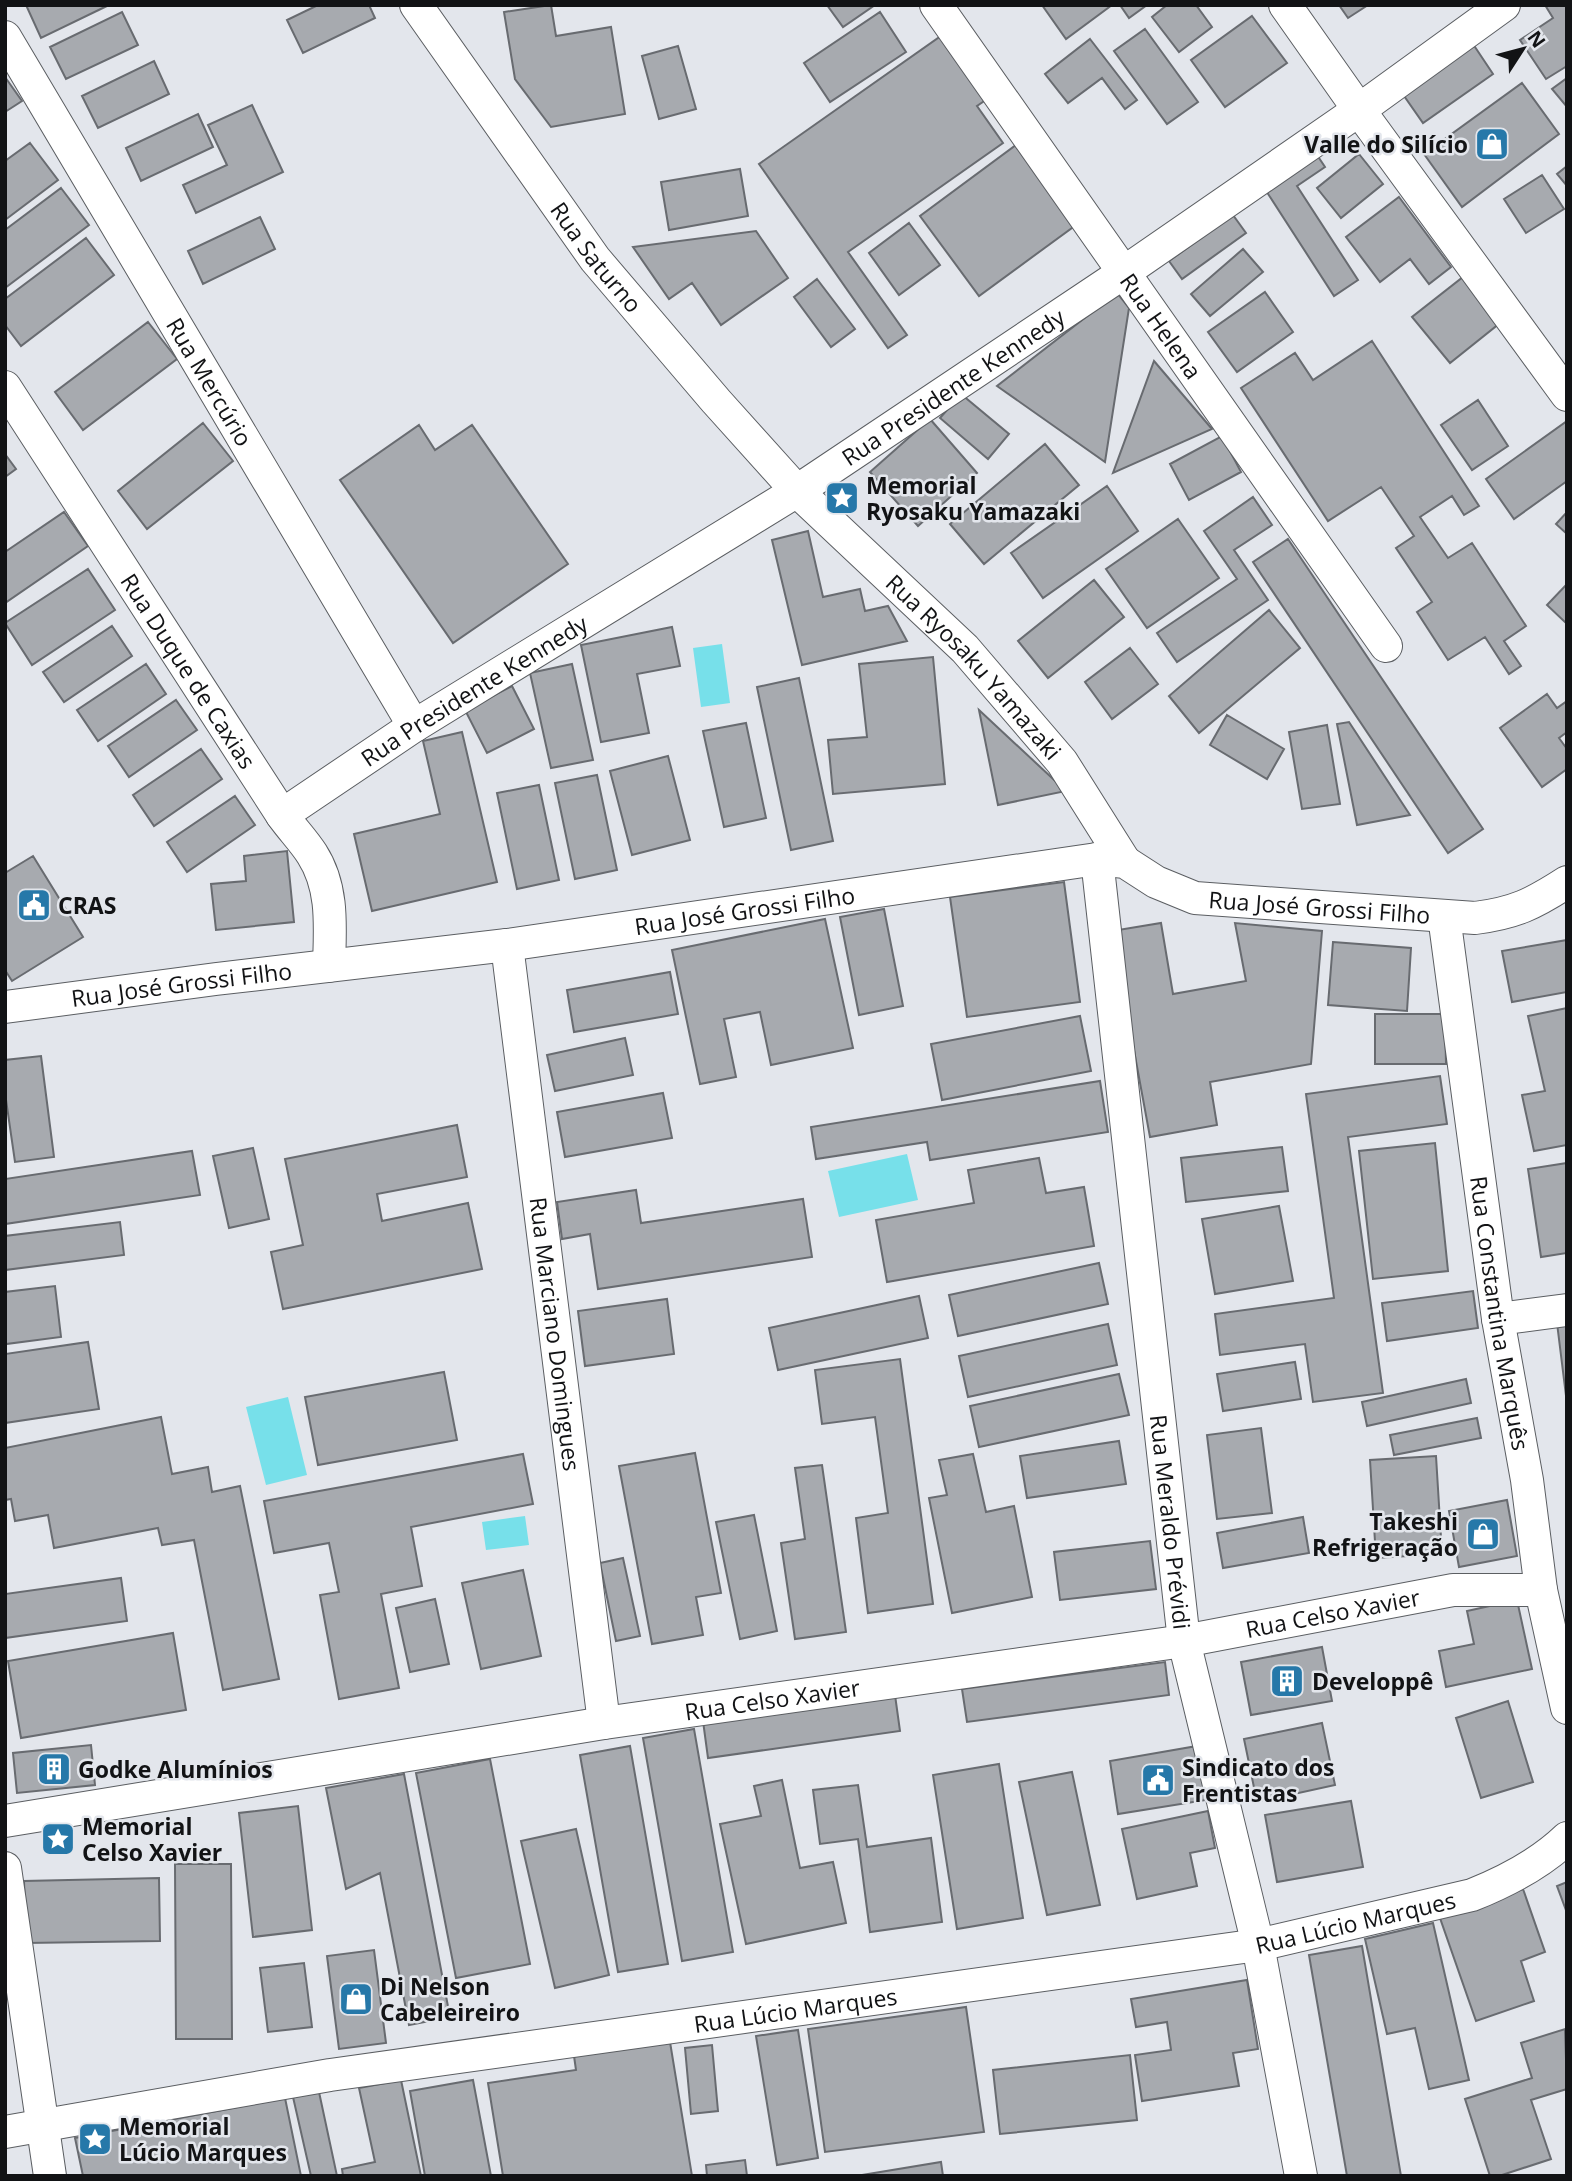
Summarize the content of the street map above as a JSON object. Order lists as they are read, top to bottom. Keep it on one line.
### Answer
{"streets":{"street":["Rua Saturno","Rua Helena","Rua Mercúrio","Rua Presidente Kennedy","Rua Ryosaku Yamazaki","Rua Duque de Caxias","Rua José Grossi Filho","Rua Constantina Marquês","Rua Marciano Domingues","Rua Meraldo Prévidi","Rua Celso Xavier","Rua Lúcio Marques"]},"crossings":[["Rua Saturno","Rua Presidente Kennedy"],["Rua Saturno","Rua Ryosaku Yamazaki"],["Rua Helena","Rua Presidente Kennedy"],["Rua Mercúrio","Rua Presidente Kennedy"],["Rua Presidente Kennedy","Rua Ryosaku Yamazaki"],["Rua Presidente Kennedy","Rua Duque de Caxias"],["Rua Ryosaku Yamazaki","Rua José Grossi Filho"],["Rua Ryosaku Yamazaki","Rua Meraldo Prévidi"],["Rua Duque de Caxias","Rua José Grossi Filho"],["Rua José Grossi Filho","Rua Constantina Marquês"],["Rua José Grossi Filho","Rua Marciano Domingues"],["Rua José Grossi Filho","Rua Meraldo Prévidi"],["Rua Constantina Marquês","Rua Celso Xavier"],["Rua Marciano Domingues","Rua Celso Xavier"],["Rua Meraldo Prévidi","Rua Celso Xavier"],["Rua Meraldo Prévidi","Rua Lúcio Marques"]],"places":{"shop":["Valle do Silício","Takeshi Refrigeração","Di Nelson Cabeleireiro"],"place":["Memorial Ryosaku Yamazaki","Memorial Celso Xavier","Memorial Lúcio Marques"],"public building":["CRAS","Sindicato dos Frentistas"],"building":["Developpê","Godke Alumínios"]},"north":"top right"}
